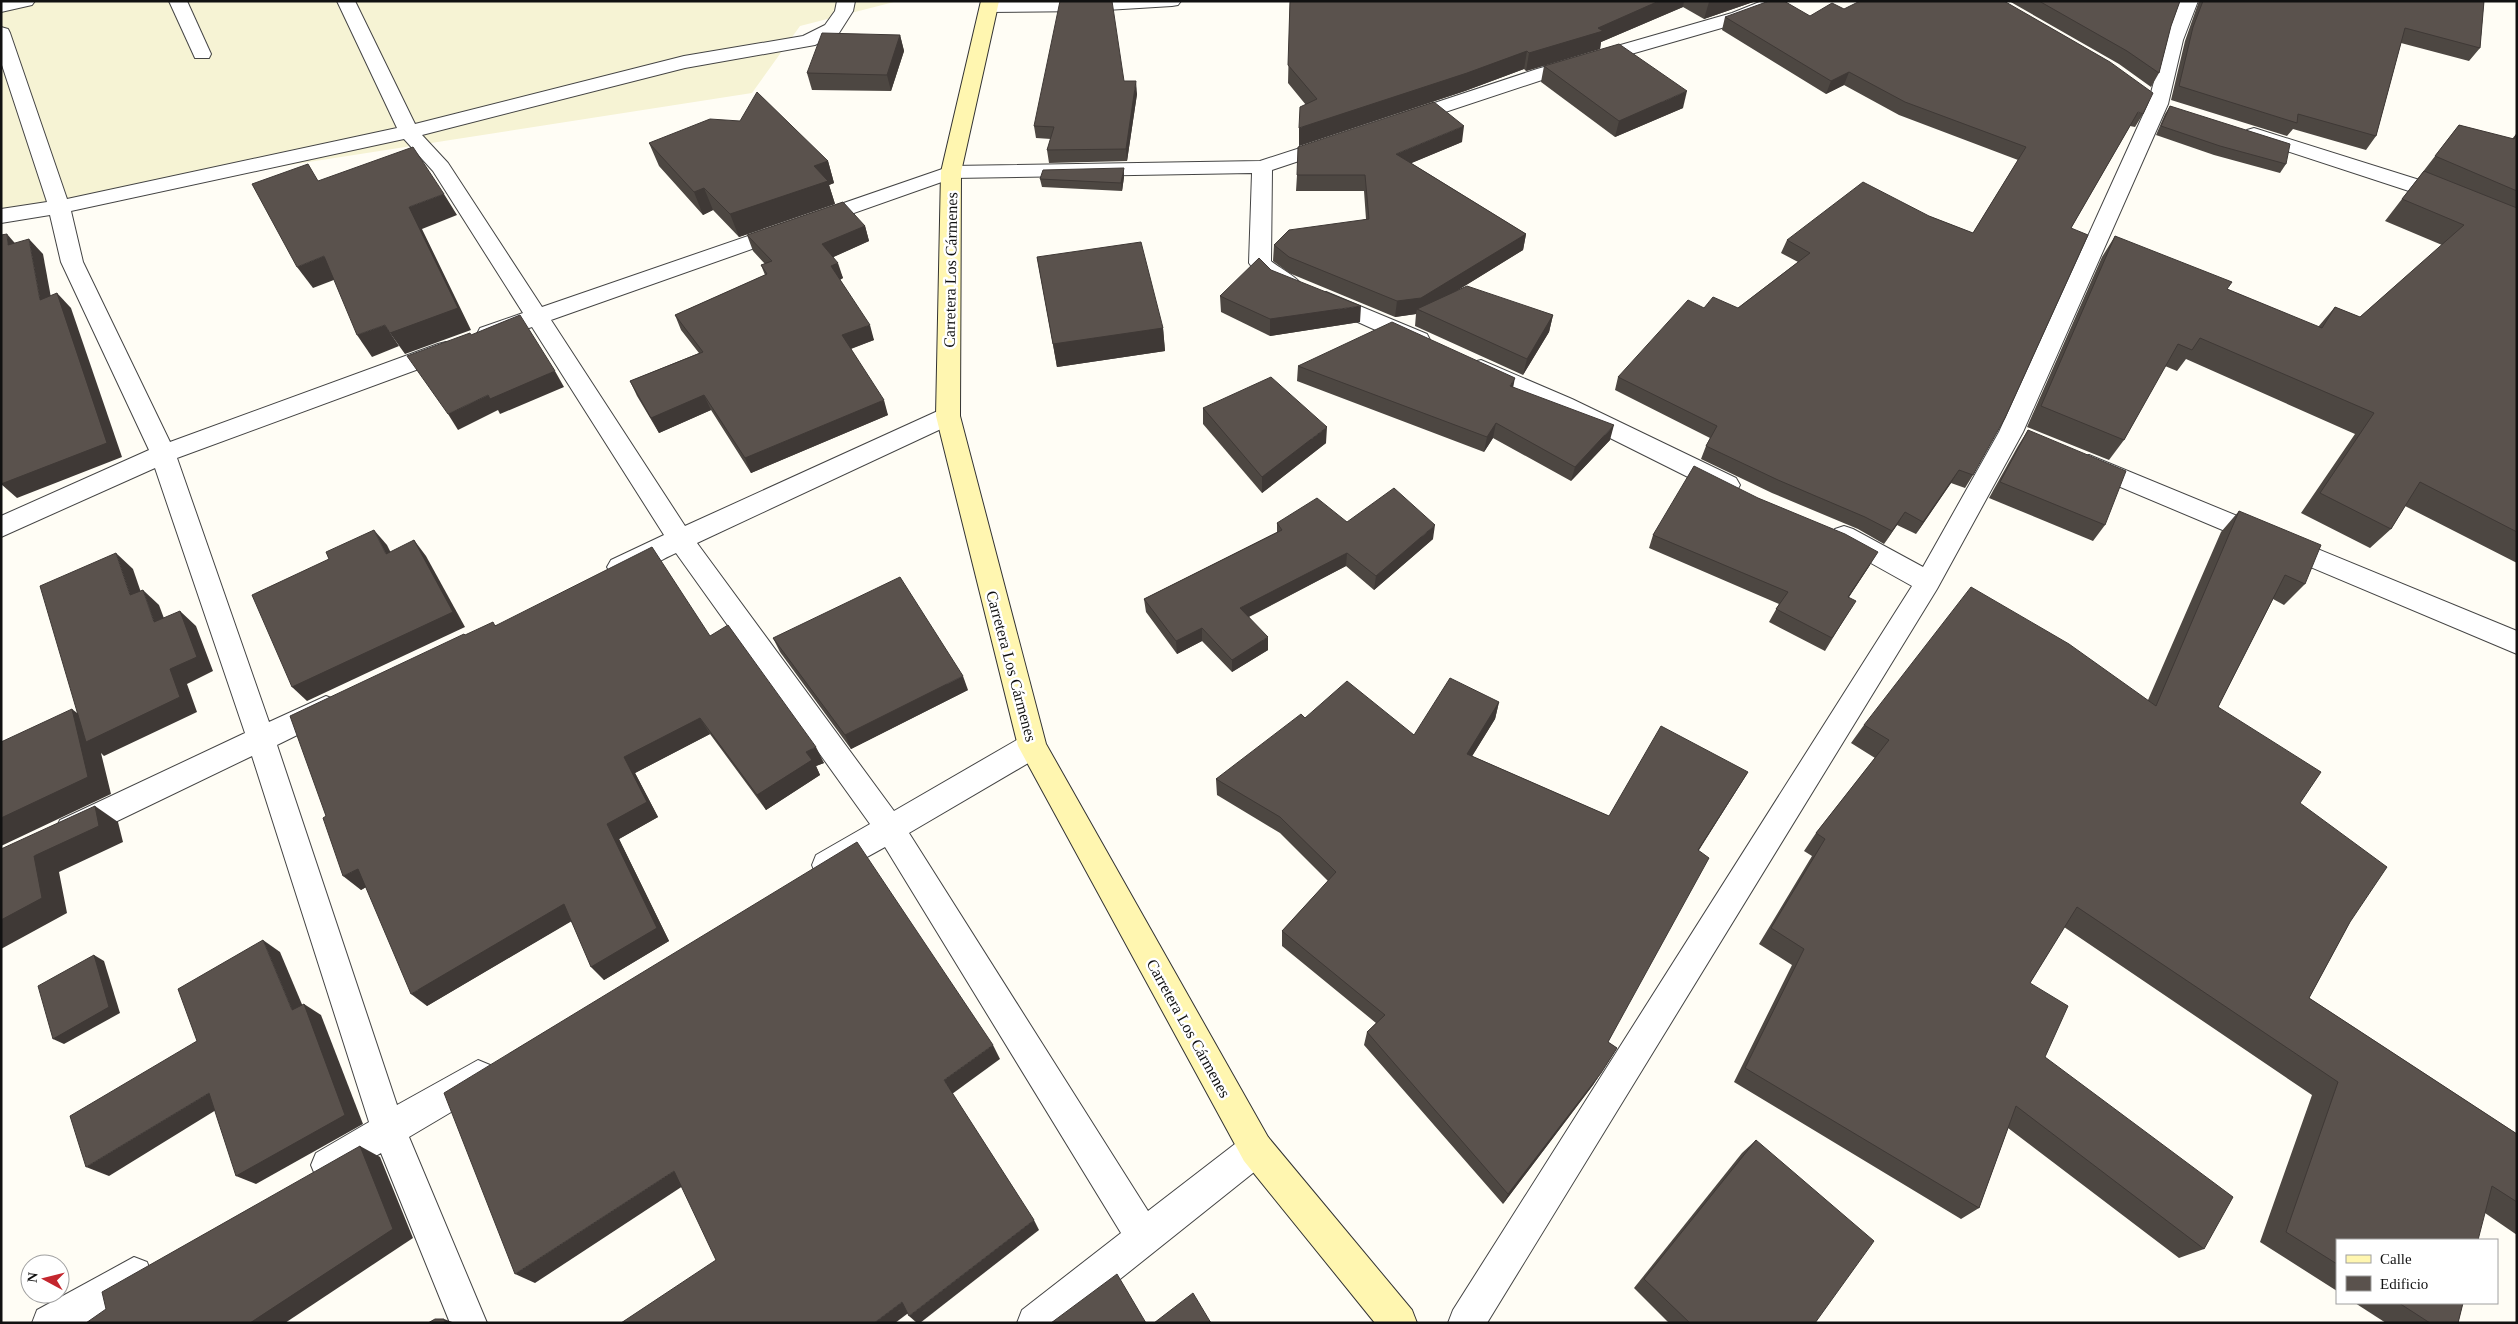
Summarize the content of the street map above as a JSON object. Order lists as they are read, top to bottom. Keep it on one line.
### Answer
{"streets":{"main road":["Carretera Los Cármenes"]},"legend":["Calle","Edificio"],"north":"left"}
